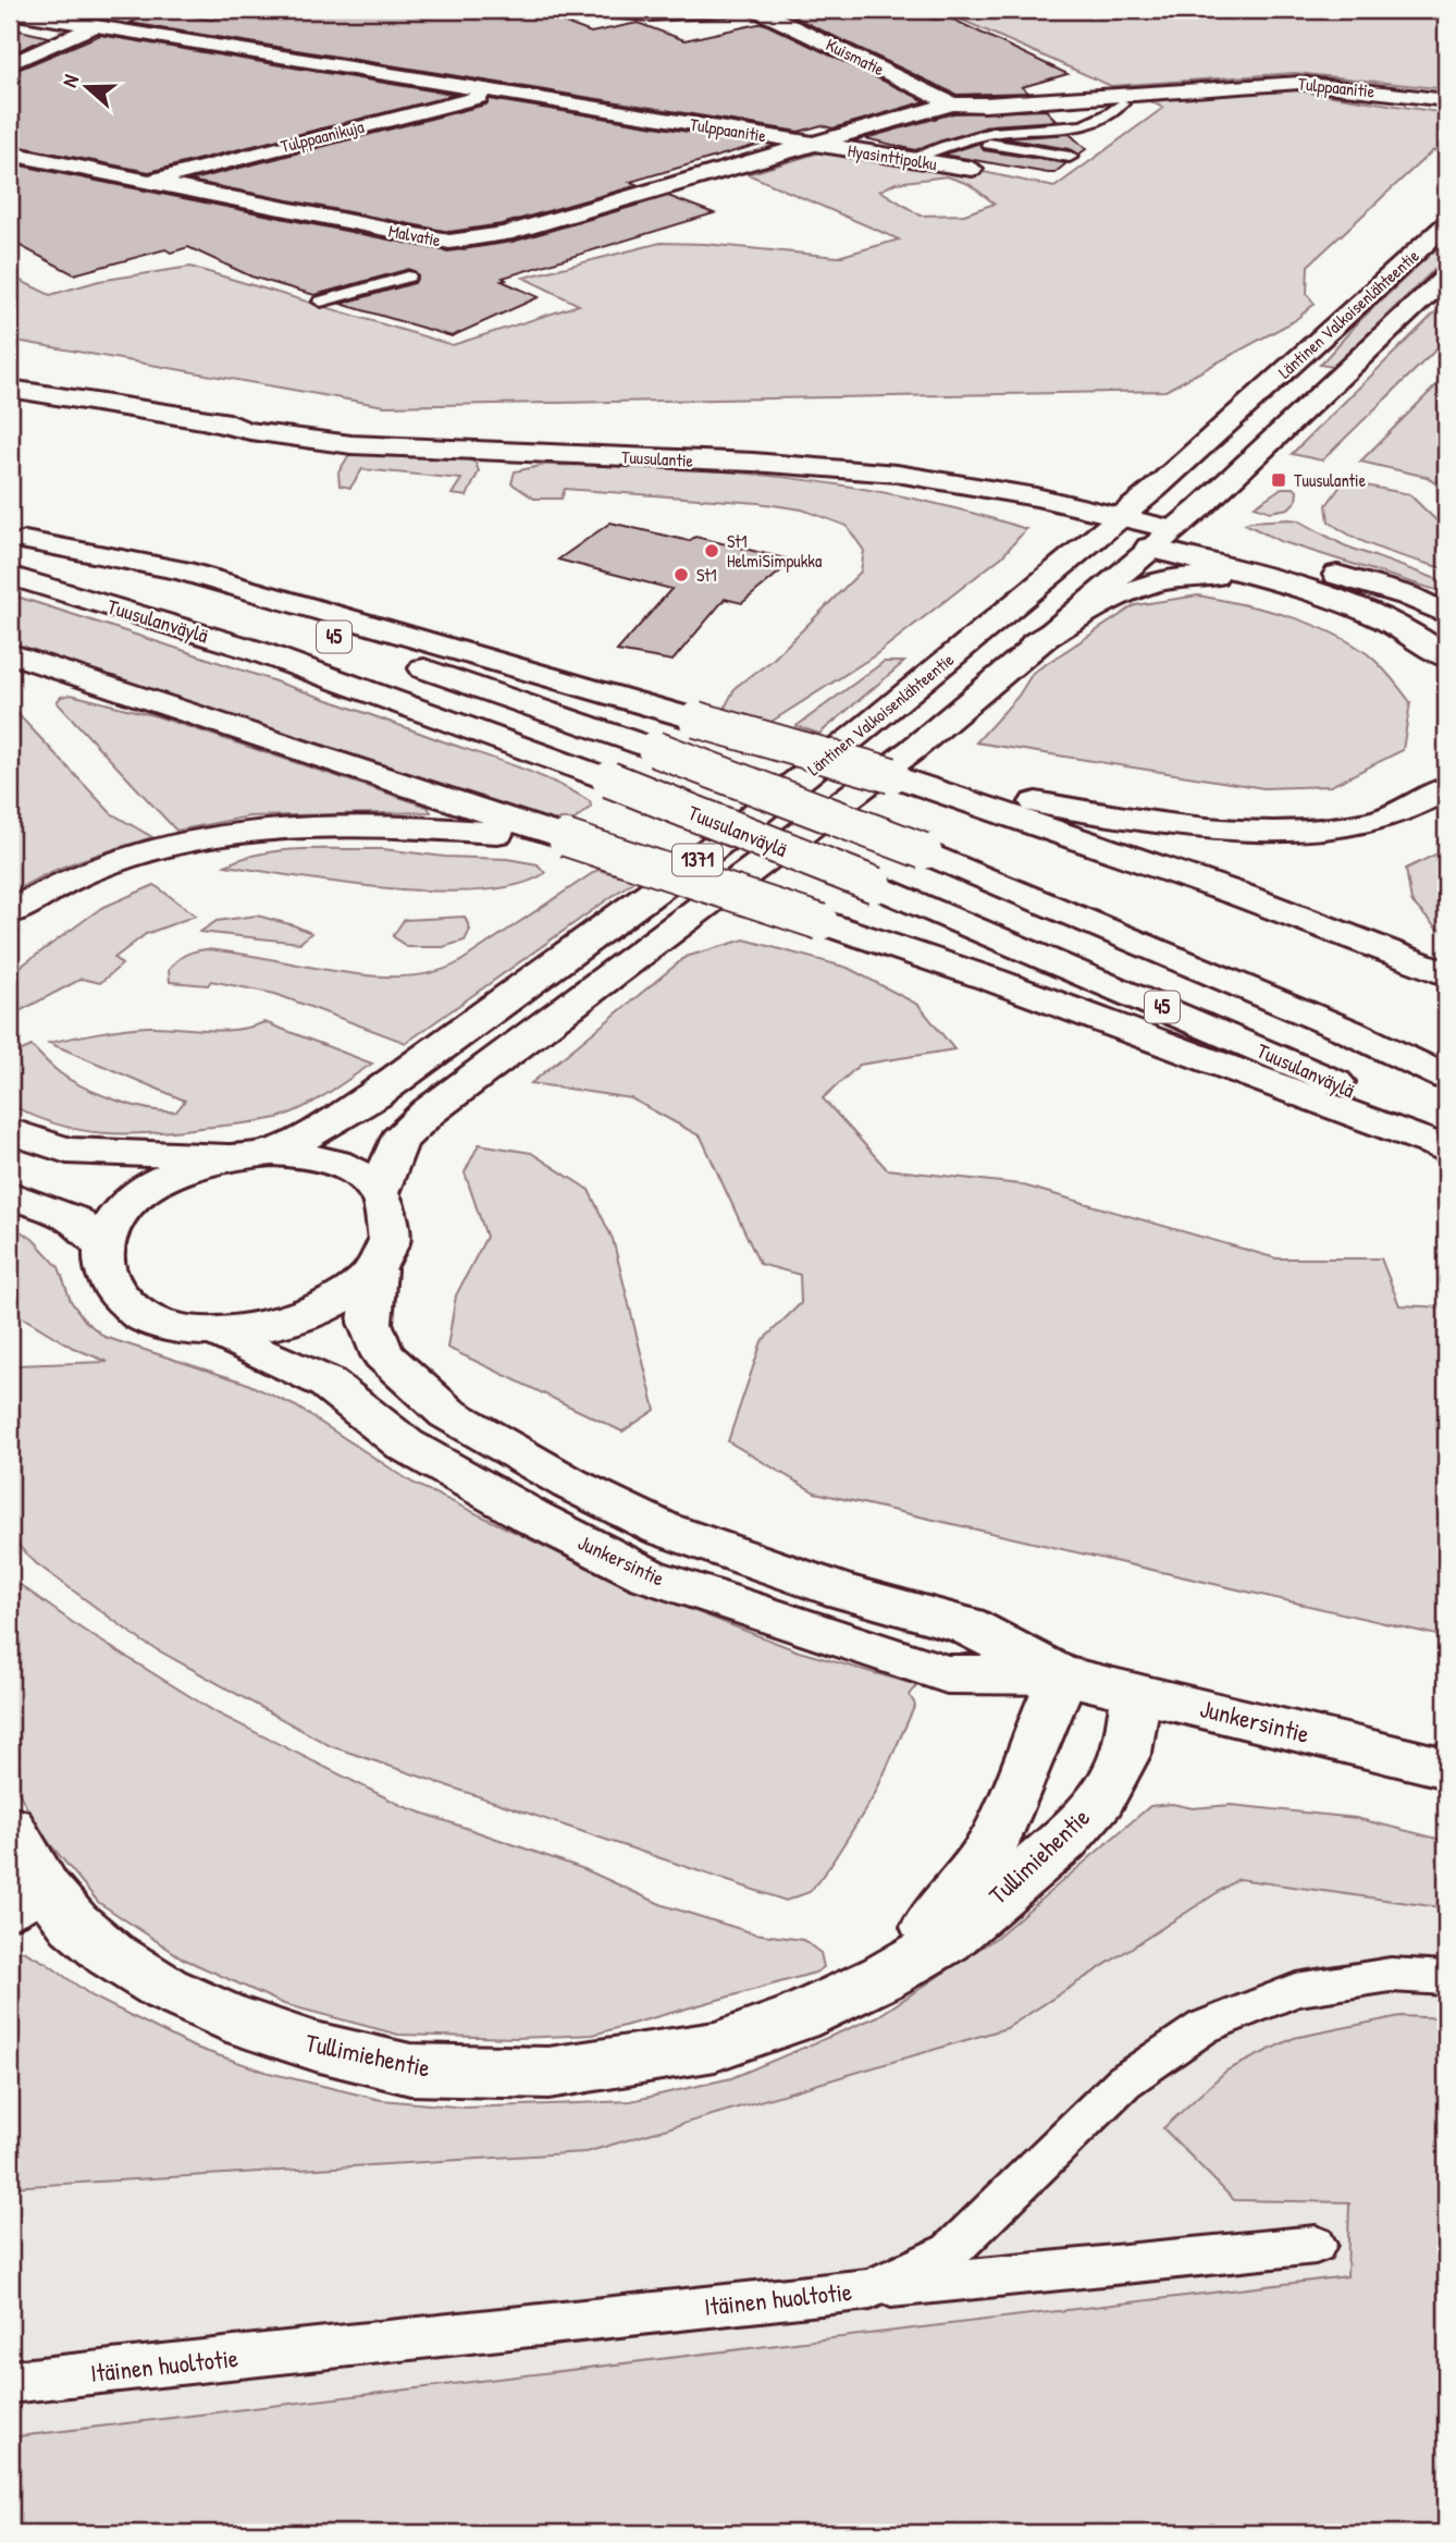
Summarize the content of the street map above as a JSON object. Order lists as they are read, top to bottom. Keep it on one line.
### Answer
{"streets":{"main road":["Kuismatie","Tulppaanitie","Tulppaanikuja","Hyasinttipolku","Malvatie","Läntinen Valkoisenlähteentie","Tuusulantie","Tuusulanväylä","45","1371","Junkersintie","Tullimiehentie"],"lane":["Itäinen huoltotie"]},"crossings":[["Kuismatie","Tulppaanitie"],["Tulppaanitie","Tulppaanikuja"],["Tulppaanitie","Hyasinttipolku"],["Tulppaanitie","Malvatie"],["Tulppaanikuja","Malvatie"],["Hyasinttipolku","Malvatie"],["Läntinen Valkoisenlähteentie","Tuusulantie"],["Läntinen Valkoisenlähteentie","1371"],["Läntinen Valkoisenlähteentie","Junkersintie"],["1371","Junkersintie"],["Junkersintie","Tullimiehentie"]],"places":{"transit":["Tuusulantie"],"other":["St1 HelmiSimpukka","St1"]},"north":"left"}
